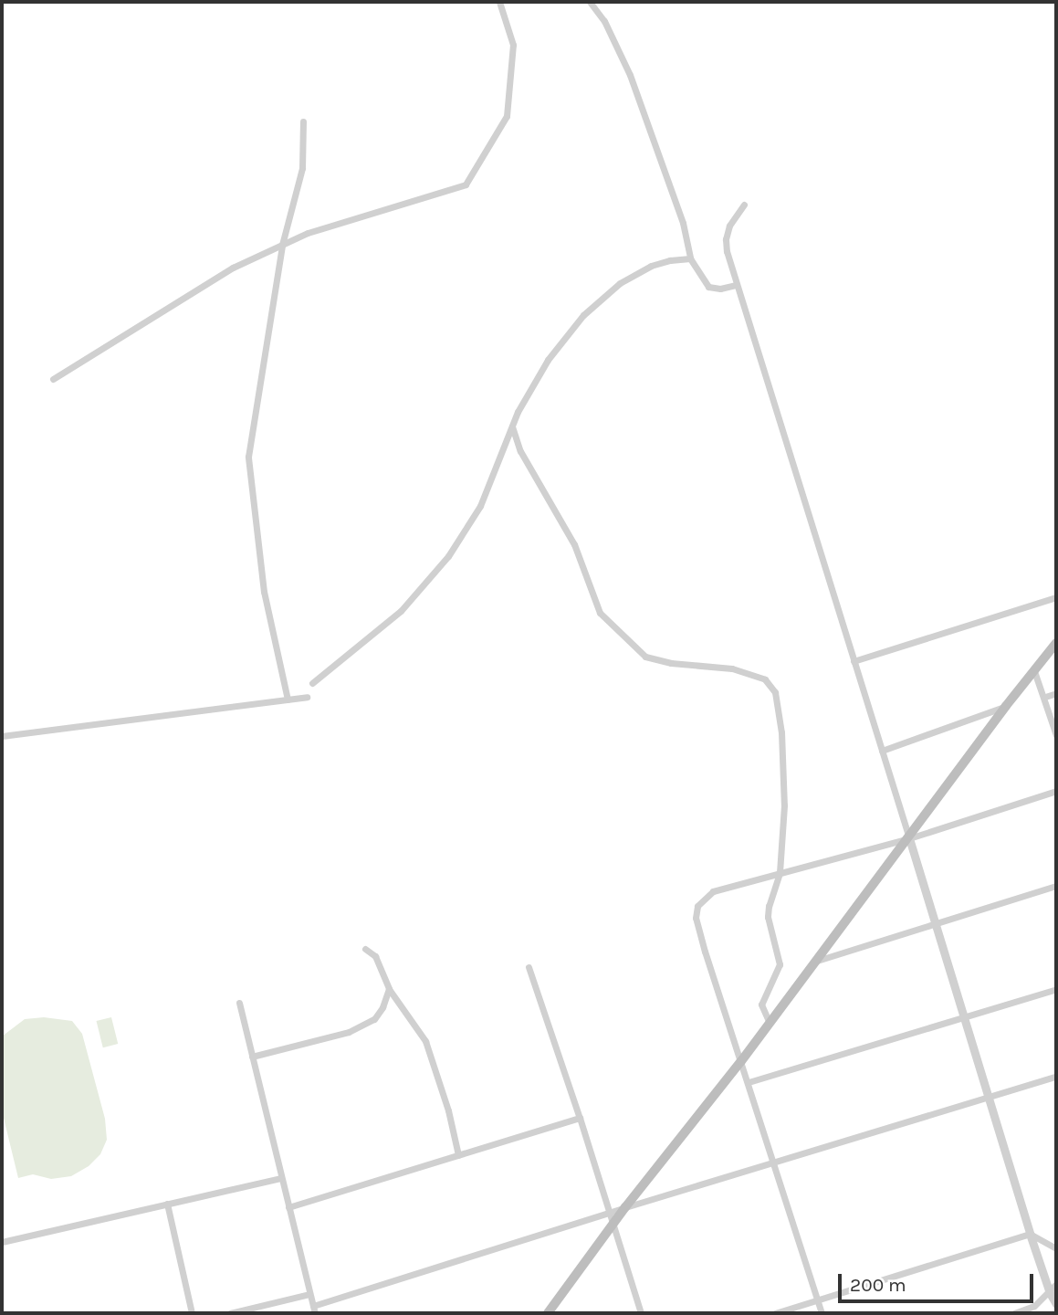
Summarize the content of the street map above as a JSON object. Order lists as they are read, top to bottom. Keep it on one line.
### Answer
{"scale_bar":"200 m"}
